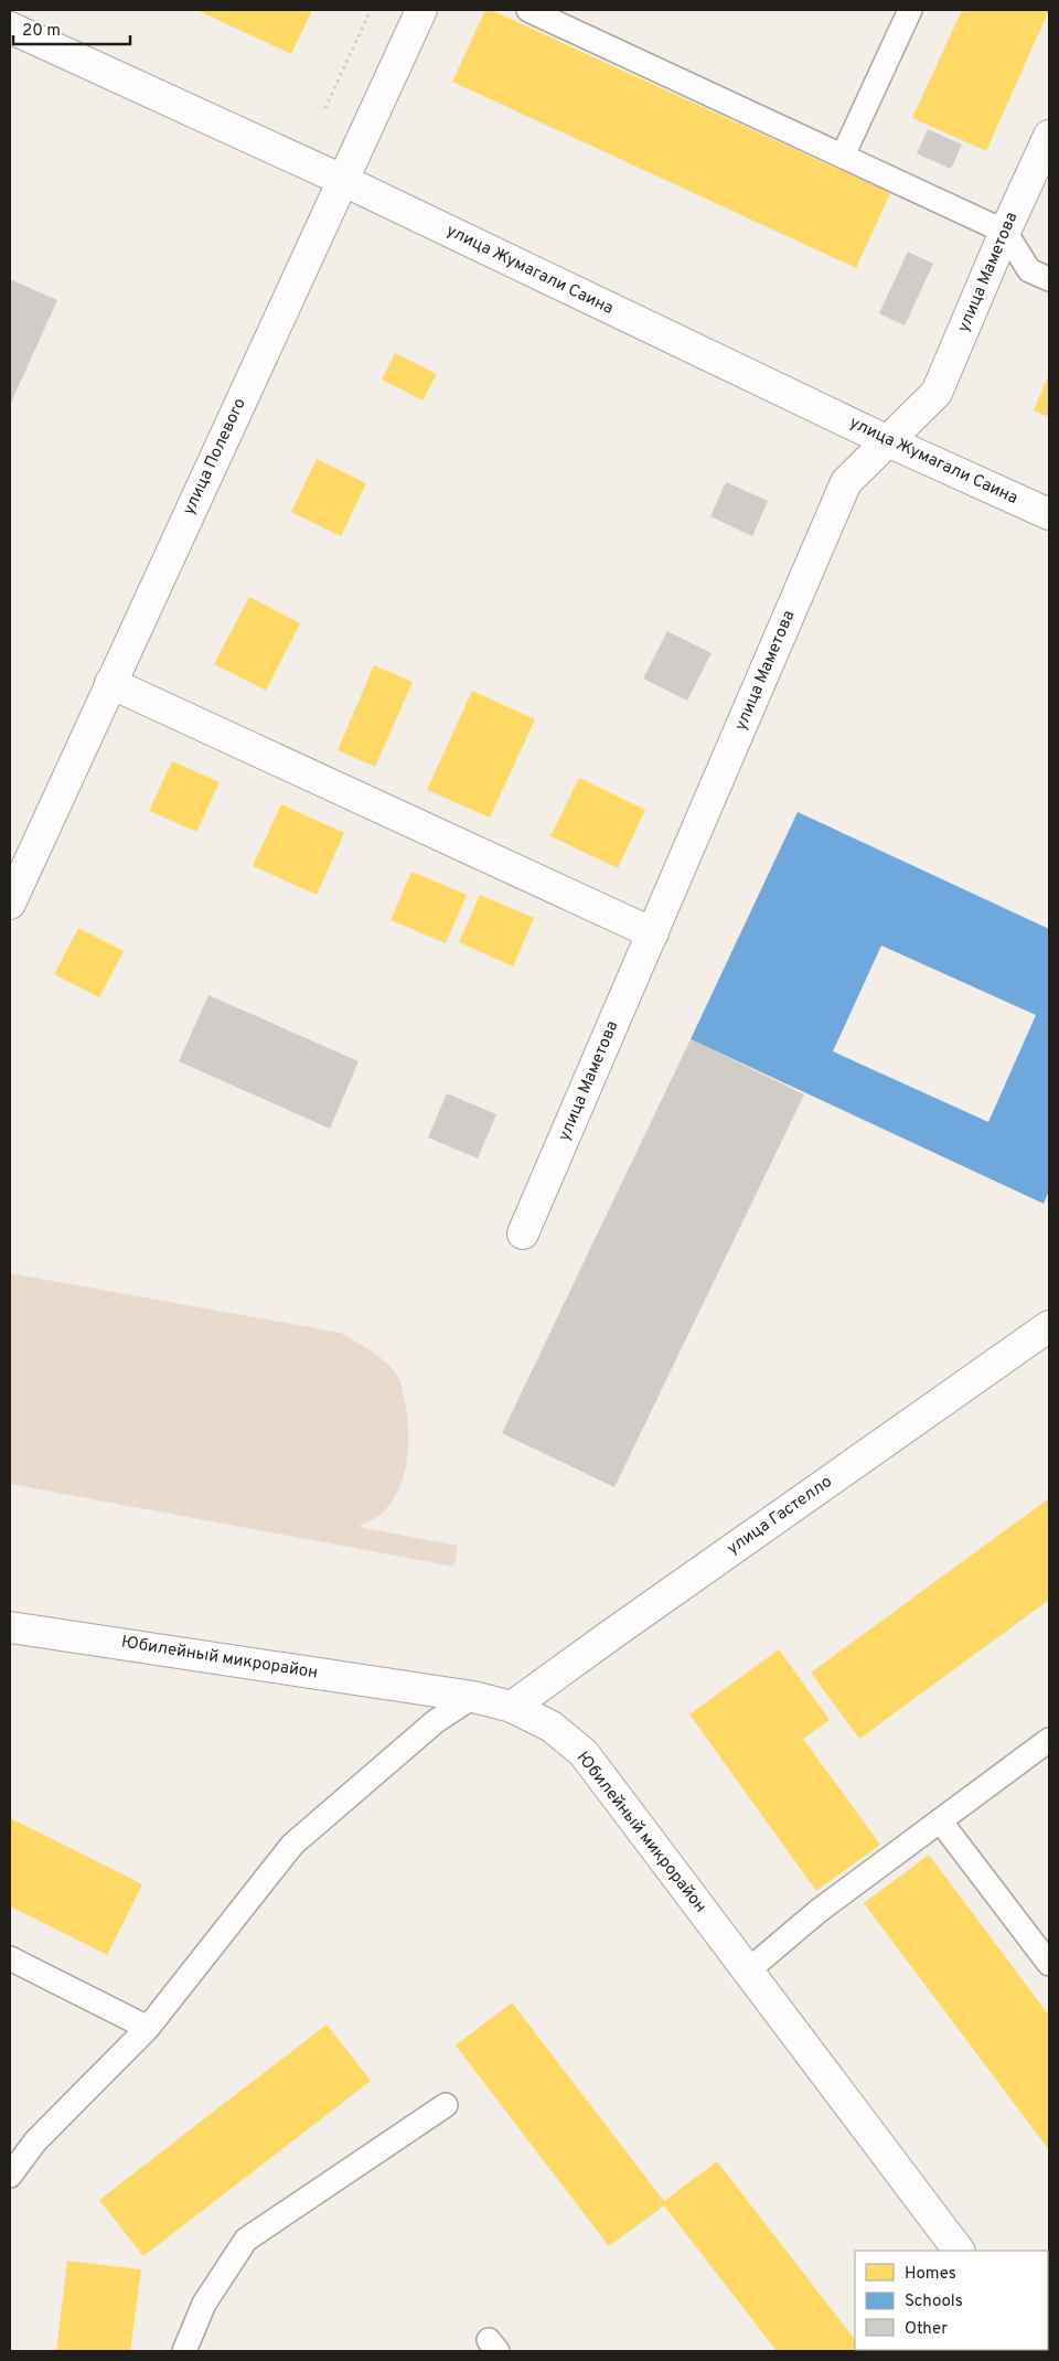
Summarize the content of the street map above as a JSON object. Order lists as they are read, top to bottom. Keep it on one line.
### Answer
{"streets":{"street":["улица Жумагали Саина","улица Маметова","улица Полевого","улица Гастелло","Юбилейный микрорайон"]},"crossings":[["улица Жумагали Саина","улица Маметова"],["улица Жумагали Саина","улица Полевого"],["улица Гастелло","Юбилейный микрорайон"]],"legend":["Homes","Schools","Other"],"scale_bar":"20 m"}
